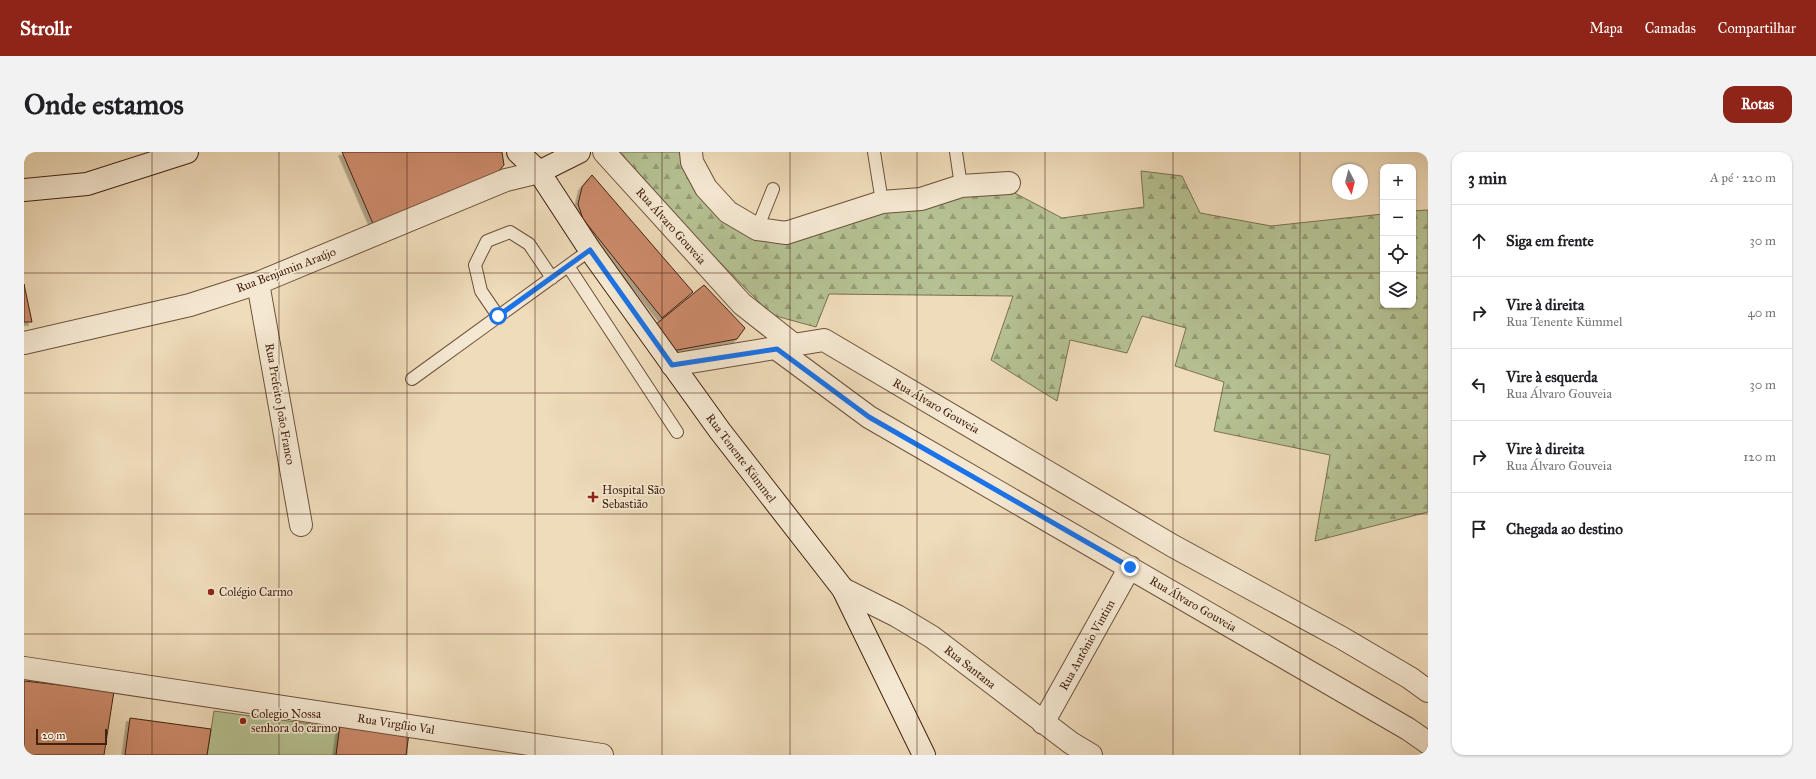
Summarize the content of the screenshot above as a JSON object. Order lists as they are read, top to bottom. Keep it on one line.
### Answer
{"streets":{"street":["Rua Álvaro Gouveia","Rua Benjamin Araújo","Rua Prefeito João Franco","Rua Tenente Kümmel","Rua Antônio Vintim","Rua Santana","Rua Virgílio Val"]},"crossings":[["Rua Álvaro Gouveia","Rua Tenente Kümmel"],["Rua Álvaro Gouveia","Rua Antônio Vintim"],["Rua Benjamin Araújo","Rua Prefeito João Franco"],["Rua Benjamin Araújo","Rua Tenente Kümmel"],["Rua Tenente Kümmel","Rua Santana"],["Rua Antônio Vintim","Rua Santana"]],"places":{"health":["Hospital São Sebastião"],"other":["Colégio Carmo","Colegio Nossa senhora do carmo"]},"scale_bar":"20 m","north":"bottom","page":{"header":"Strollr","nav":["Mapa","Camadas","Compartilhar"],"buttons":"Rotas","title":"Onde estamos","heading":["3 min","A pé · 220 m"],"map_buttons":["+","−"],"list":[["Siga em frente","30 m"],["Vire à direita","Rua Tenente Kümmel","40 m"],["Vire à esquerda","Rua Álvaro Gouveia","30 m"],["Vire à direita","Rua Álvaro Gouveia","120 m"],"Chegada ao destino"],"scale":"20 m"}}
